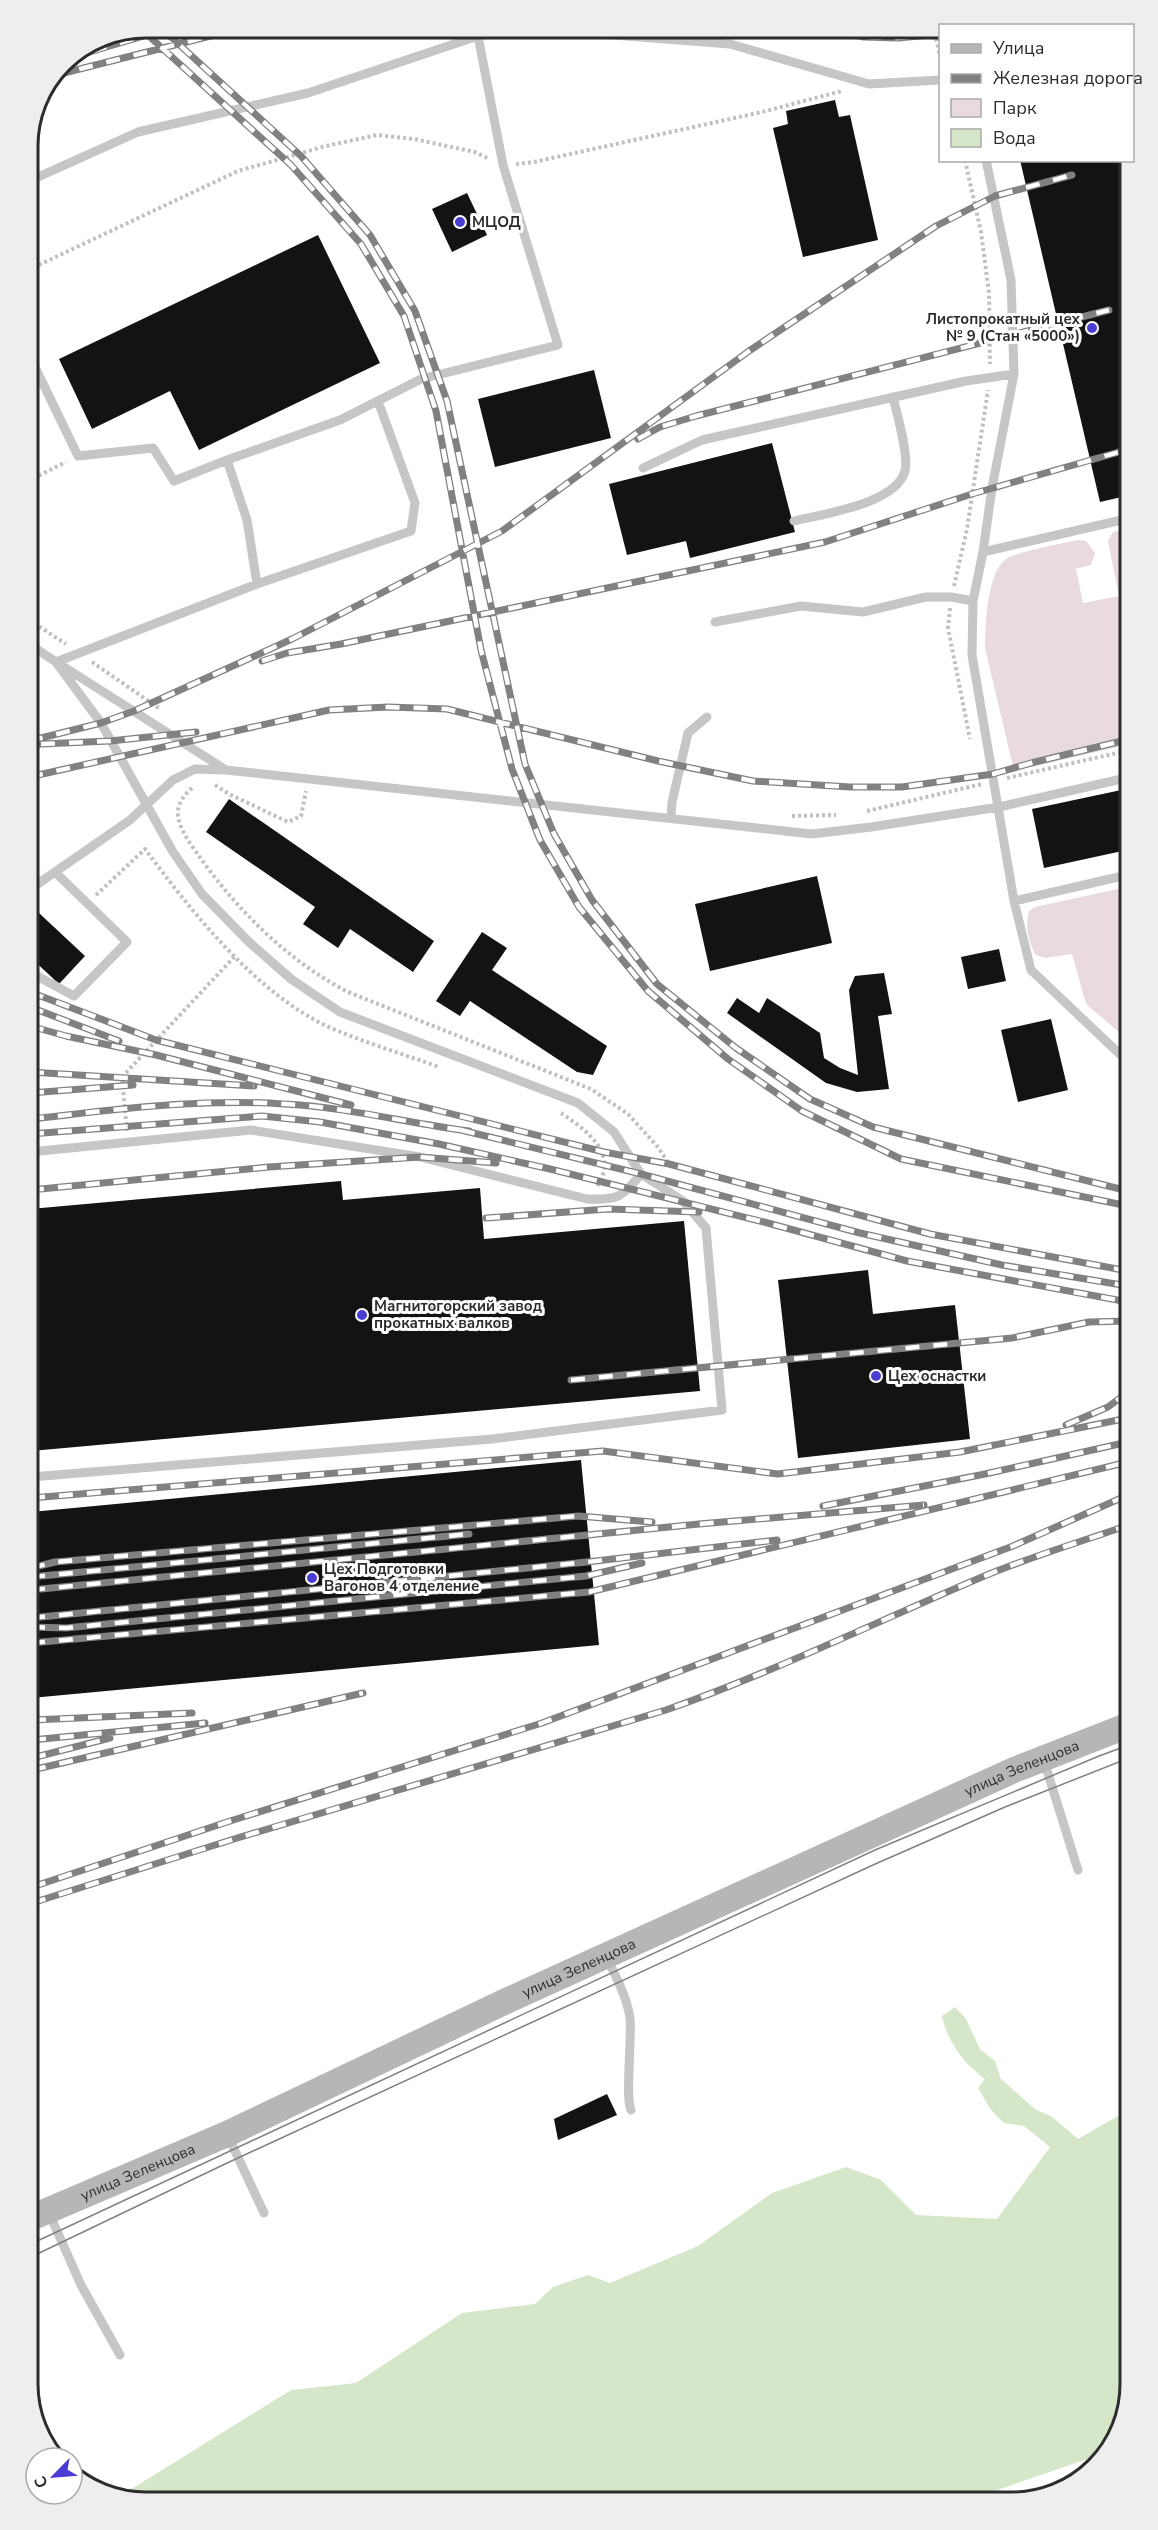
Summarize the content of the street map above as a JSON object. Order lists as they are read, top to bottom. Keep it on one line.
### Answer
{"streets":{"main road":["улица Зеленцова"]},"places":["МЦОД","Листопрокатный цех № 9 (Стан «5000»)","Магнитогорский завод прокатных валков","Цех оснастки","Цех Подготовки Вагонов 4 отделение"],"legend":["Улица","Железная дорога","Парк","Вода"],"north":"bottom left"}
